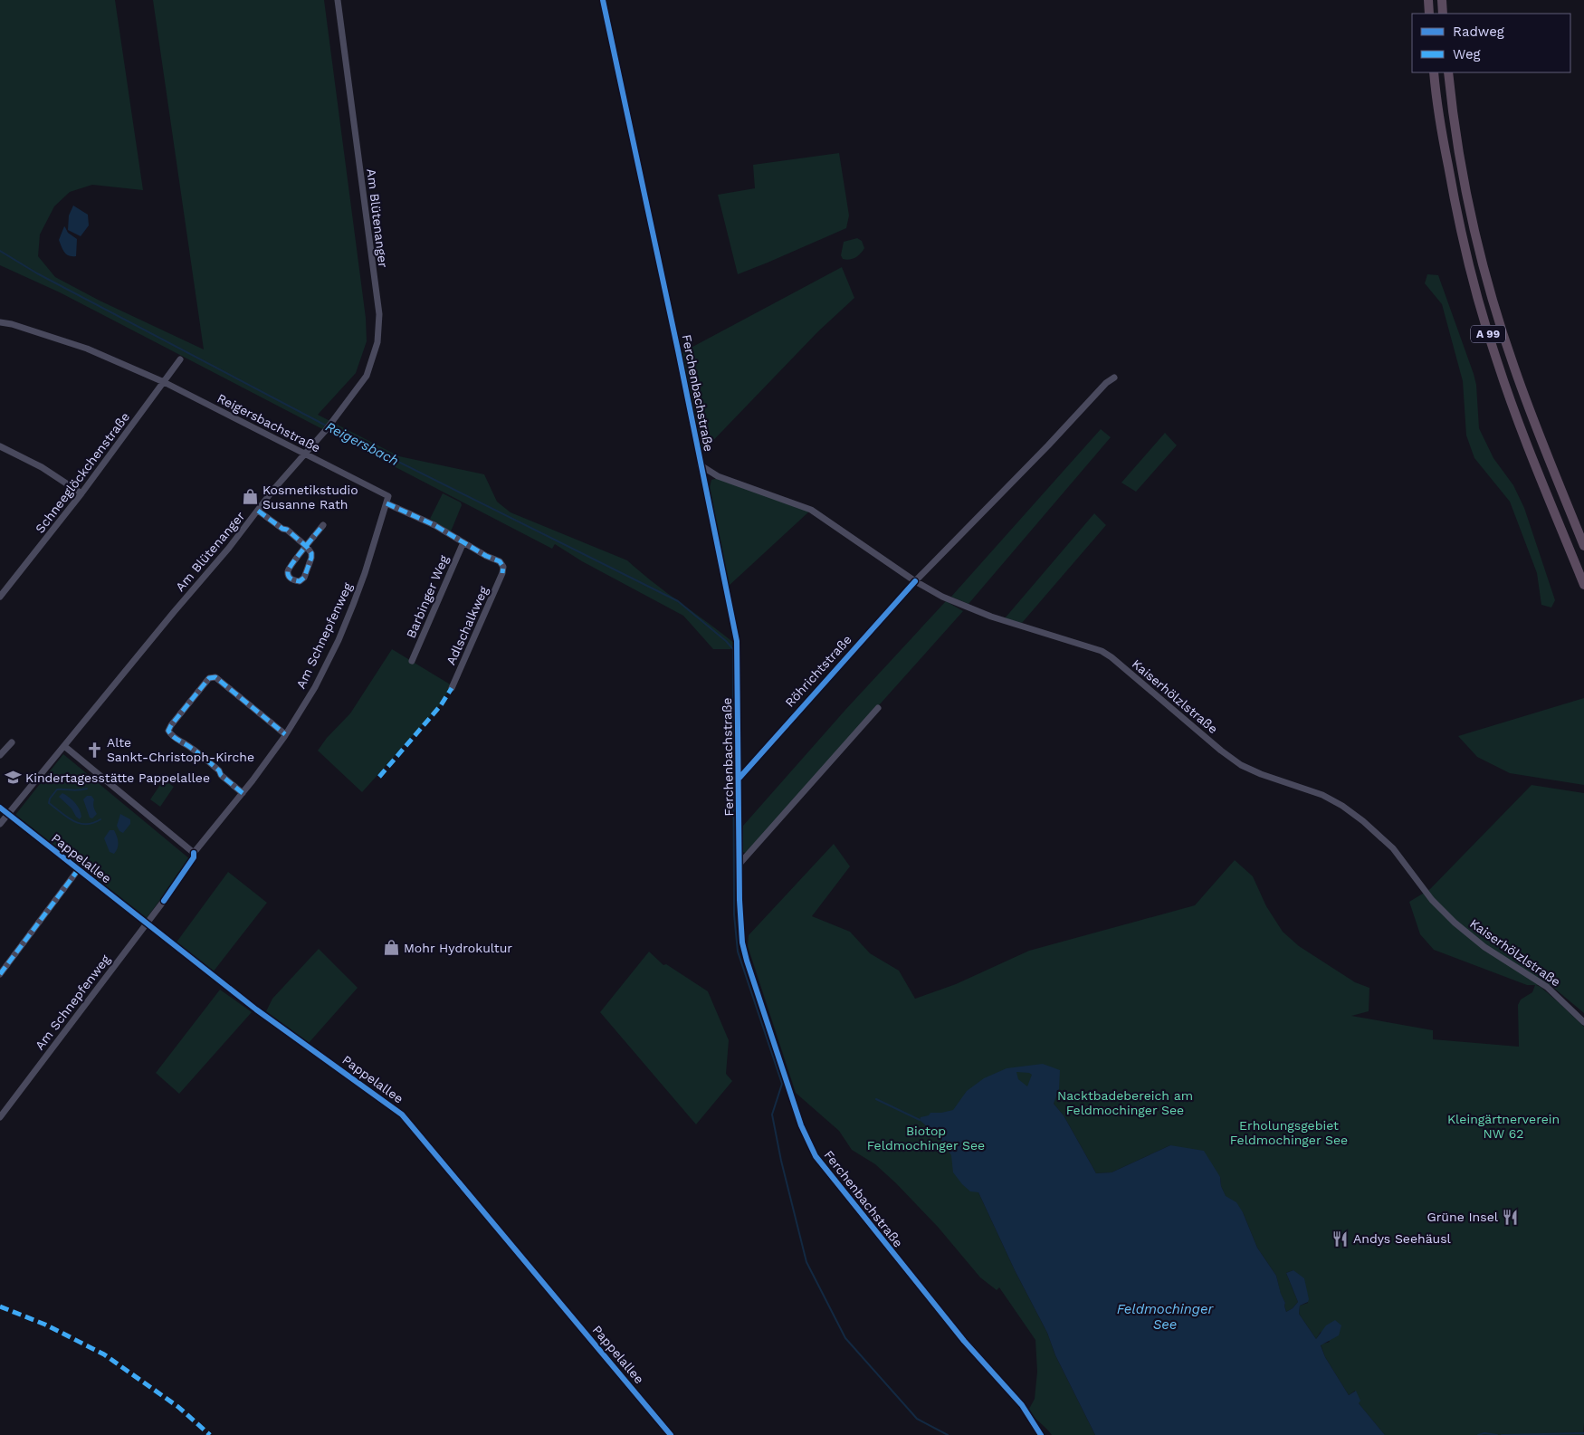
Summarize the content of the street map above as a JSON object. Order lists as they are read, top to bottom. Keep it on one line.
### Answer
{"streets":{"highway":["A 99"],"street":["Am Blütenanger","Ferchenbachstraße","Reigersbachstraße","Schneeglöckchenstraße","Barbinger Weg","Adlschalkweg","Am Schnepfenweg","Röhrichtstraße","Kaiserhölzlstraße","Pappelallee"]},"crossings":[["Am Blütenanger","Reigersbachstraße"],["Am Blütenanger","Am Schnepfenweg"],["Am Blütenanger","Pappelallee"],["Ferchenbachstraße","Röhrichtstraße"],["Ferchenbachstraße","Kaiserhölzlstraße"],["Reigersbachstraße","Schneeglöckchenstraße"],["Reigersbachstraße","Barbinger Weg"],["Reigersbachstraße","Adlschalkweg"],["Reigersbachstraße","Am Schnepfenweg"],["Am Schnepfenweg","Pappelallee"],["Röhrichtstraße","Kaiserhölzlstraße"]],"water":["Reigersbach","Feldmochinger See"],"parks":["Nacktbadebereich am Feldmochinger See","Kleingärtnerverein NW 62","Erholungsgebiet Feldmochinger See","Biotop Feldmochinger See"],"places":{"shop":["Kosmetikstudio Susanne Rath","Mohr Hydrokultur"],"church":["Alte Sankt-Christoph-Kirche"],"school or university":["Kindertagesstätte Pappelallee"],"restaurant":["Grüne Insel","Andys Seehäusl"]},"legend":["Radweg","Weg"]}
